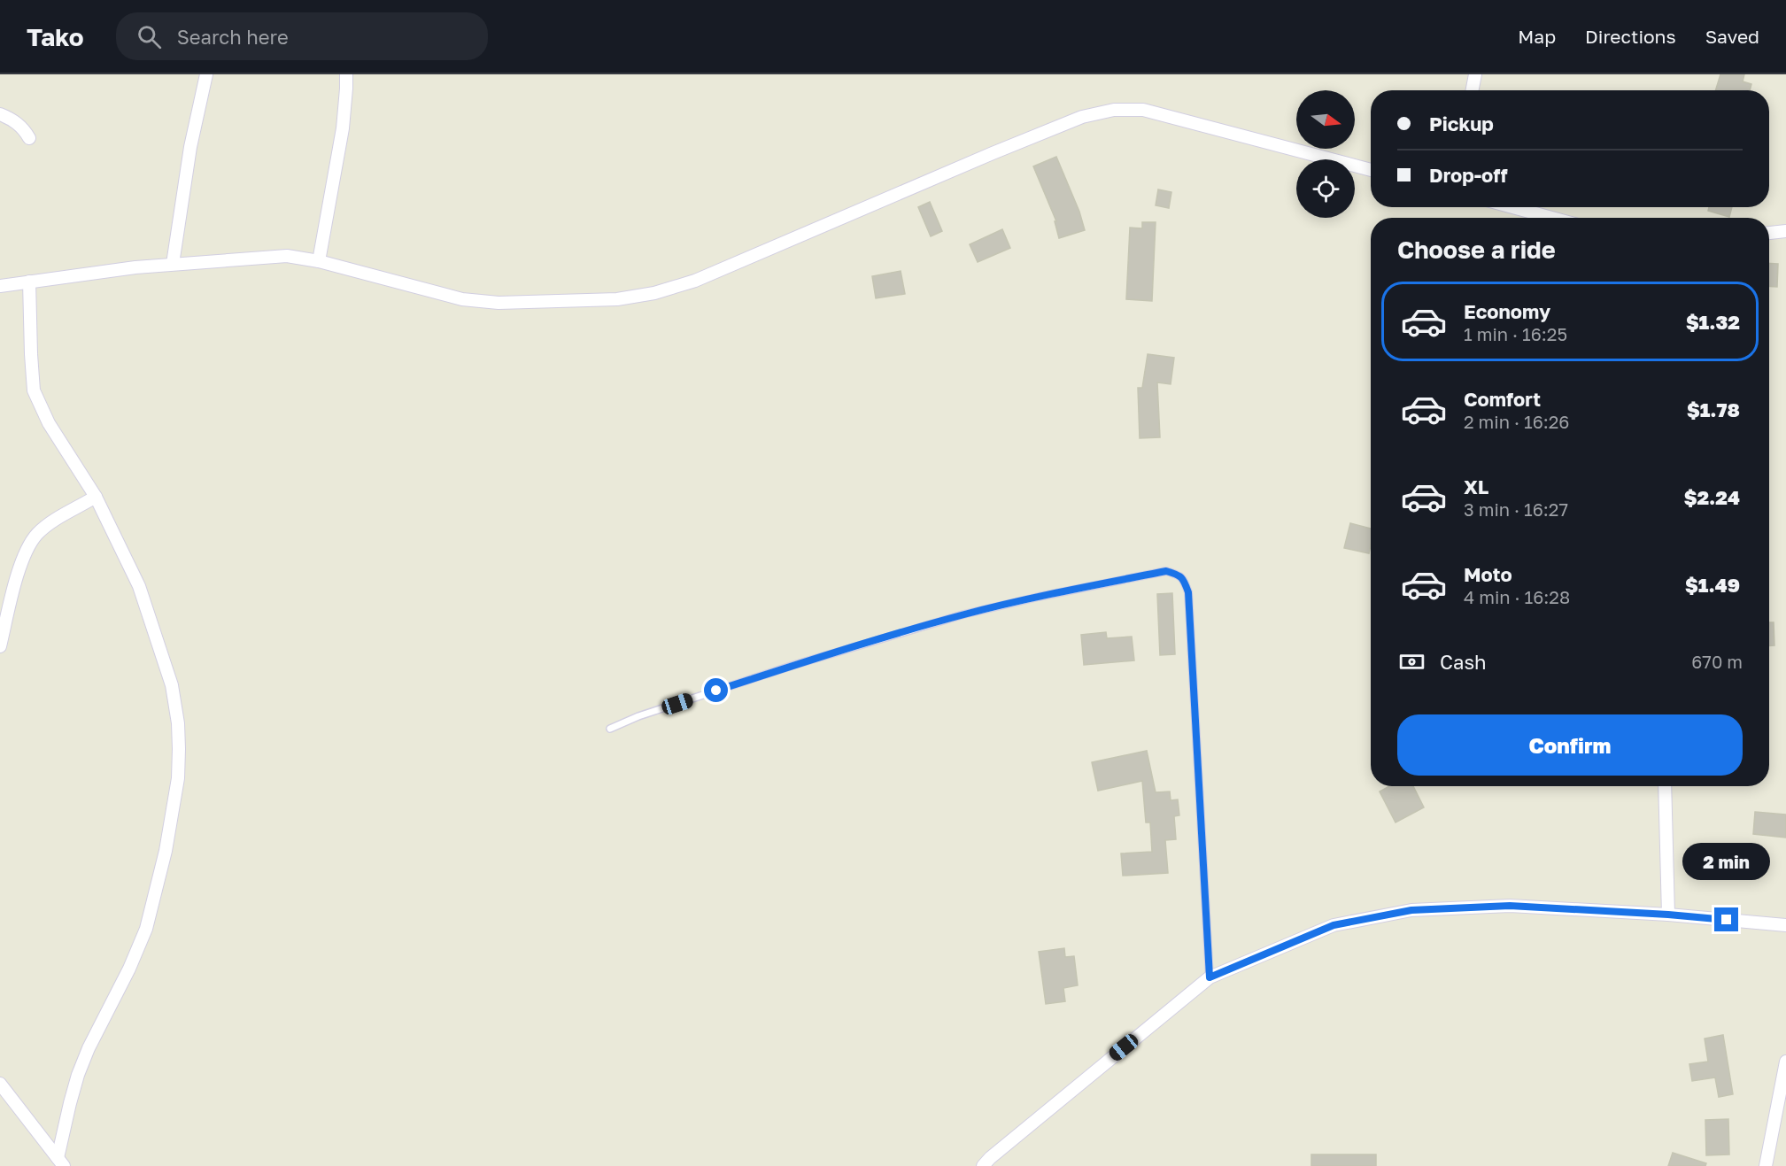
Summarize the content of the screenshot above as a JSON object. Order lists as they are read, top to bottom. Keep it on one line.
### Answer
{"north":"right","page":{"header":"Tako","search":"Search here","nav":["Map","Directions","Saved"],"banner":["Pickup","Drop-off"],"heading":"Choose a ride","list":[{"name":"Economy","note":"1 min · 16:25","value":"$1.32"},{"name":"Comfort","note":"2 min · 16:26","value":"$1.78"},{"name":"XL","note":"3 min · 16:27","value":"$2.24"},{"name":"Moto","note":"4 min · 16:28","value":"$1.49"}],"pay":["Cash","670 m"],"buttons":"Confirm","bubble":"2 min"}}
